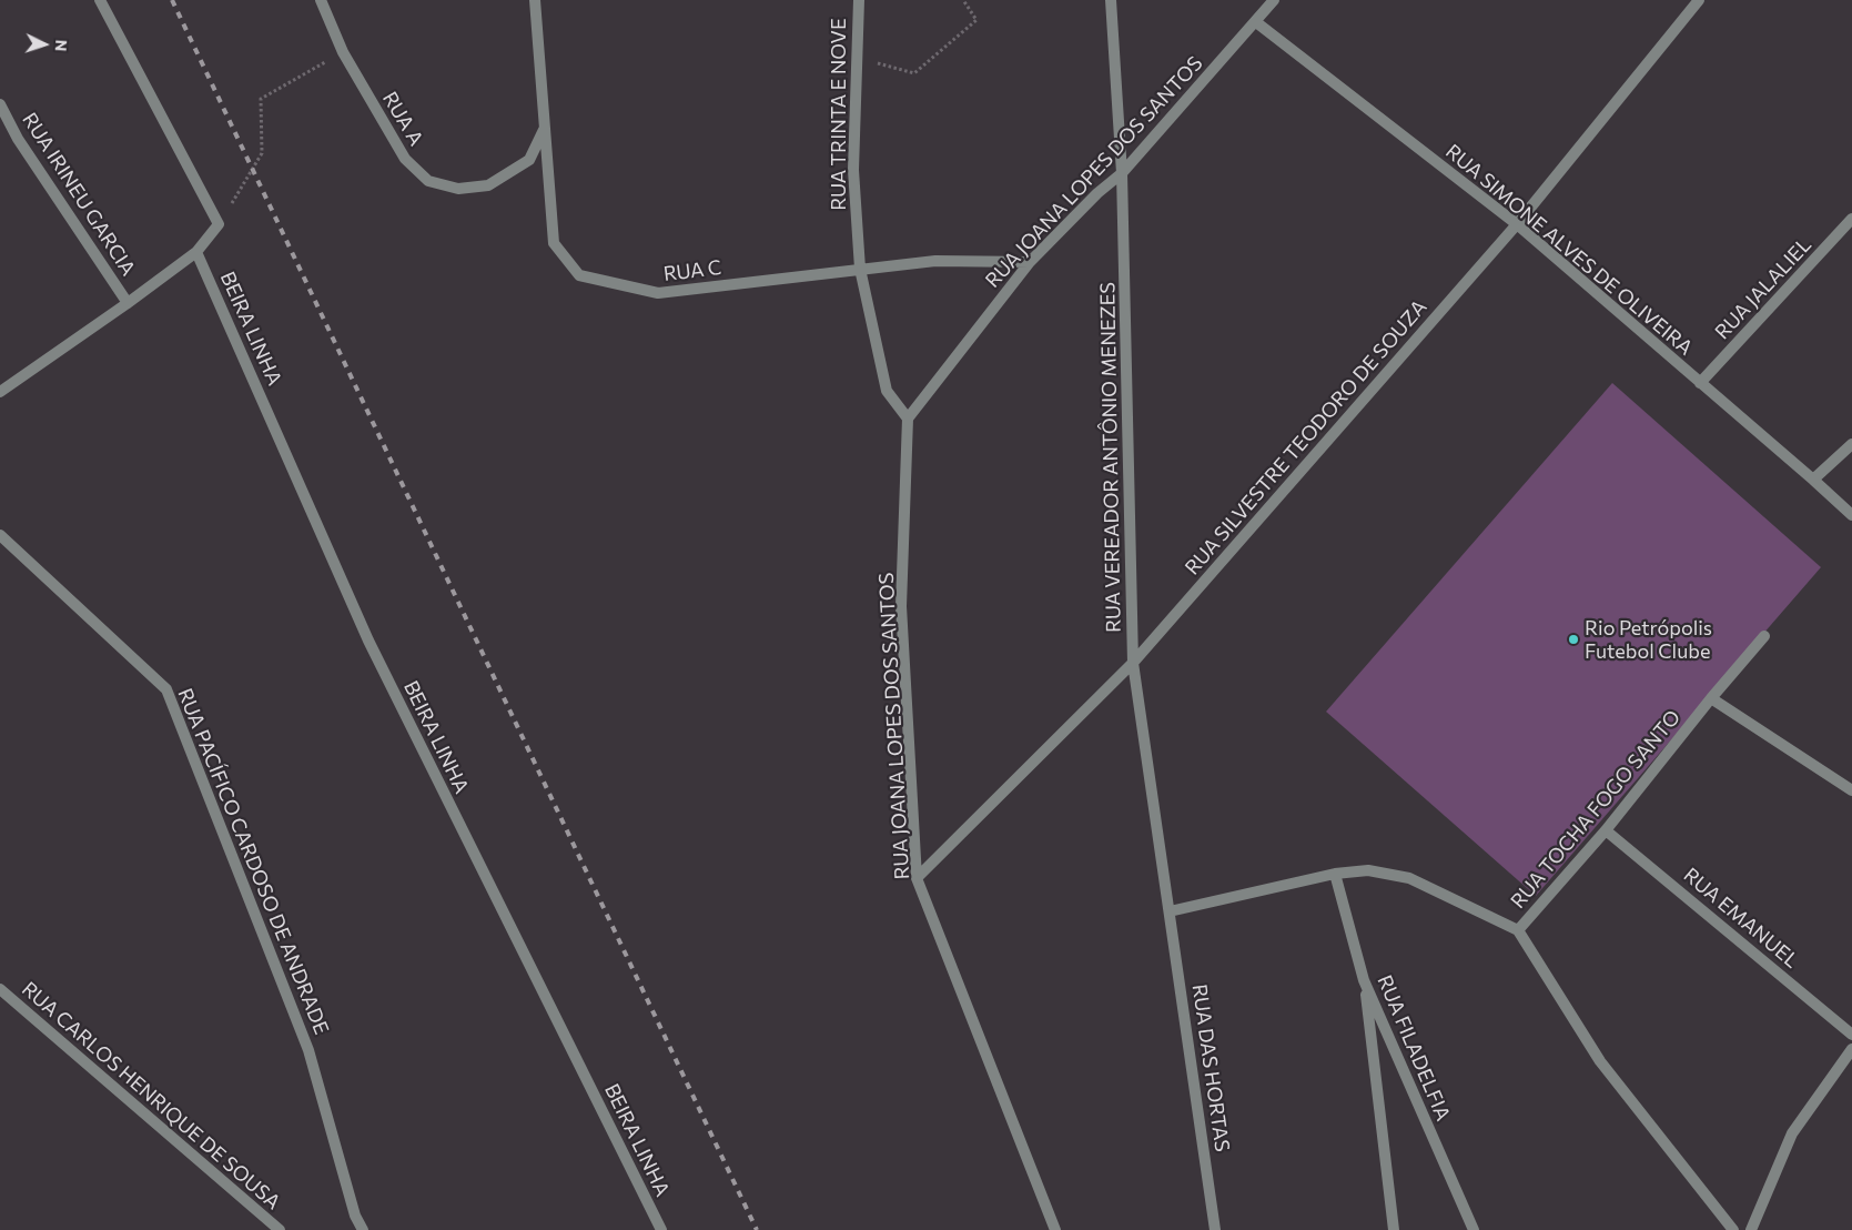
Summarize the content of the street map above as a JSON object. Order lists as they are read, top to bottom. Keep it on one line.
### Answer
{"streets":{"street":["RUA TRINTA E NOVE","RUA A","RUA JOANA LOPES DOS SANTOS","RUA IRINEU GARCIA","RUA SIMONE ALVES DE OLIVEIRA","RUA C","RUA JALALIEL","BEIRA LINHA","RUA SILVESTRE TEODORO DE SOUZA","RUA VEREADOR ANTÔNIO MENEZES","RUA TOCHA FOGO SANTO","RUA PACÍFICO CARDOSO DE ANDRADE","RUA EMANUEL","RUA FILADELFIA","RUA DAS HORTAS","RUA CARLOS HENRIQUE DE SOUSA"]},"crossings":[["RUA TRINTA E NOVE","RUA JOANA LOPES DOS SANTOS"],["RUA TRINTA E NOVE","RUA C"],["RUA A","RUA C"],["RUA JOANA LOPES DOS SANTOS","RUA SIMONE ALVES DE OLIVEIRA"],["RUA JOANA LOPES DOS SANTOS","RUA C"],["RUA JOANA LOPES DOS SANTOS","RUA SILVESTRE TEODORO DE SOUZA"],["RUA JOANA LOPES DOS SANTOS","RUA VEREADOR ANTÔNIO MENEZES"],["RUA SIMONE ALVES DE OLIVEIRA","RUA JALALIEL"],["RUA SIMONE ALVES DE OLIVEIRA","RUA SILVESTRE TEODORO DE SOUZA"],["RUA SILVESTRE TEODORO DE SOUZA","RUA VEREADOR ANTÔNIO MENEZES"],["RUA VEREADOR ANTÔNIO MENEZES","RUA TOCHA FOGO SANTO"],["RUA VEREADOR ANTÔNIO MENEZES","RUA DAS HORTAS"],["RUA TOCHA FOGO SANTO","RUA EMANUEL"],["RUA TOCHA FOGO SANTO","RUA FILADELFIA"],["RUA TOCHA FOGO SANTO","RUA DAS HORTAS"]],"places":["Rio Petrópolis Futebol Clube"],"north":"right"}
